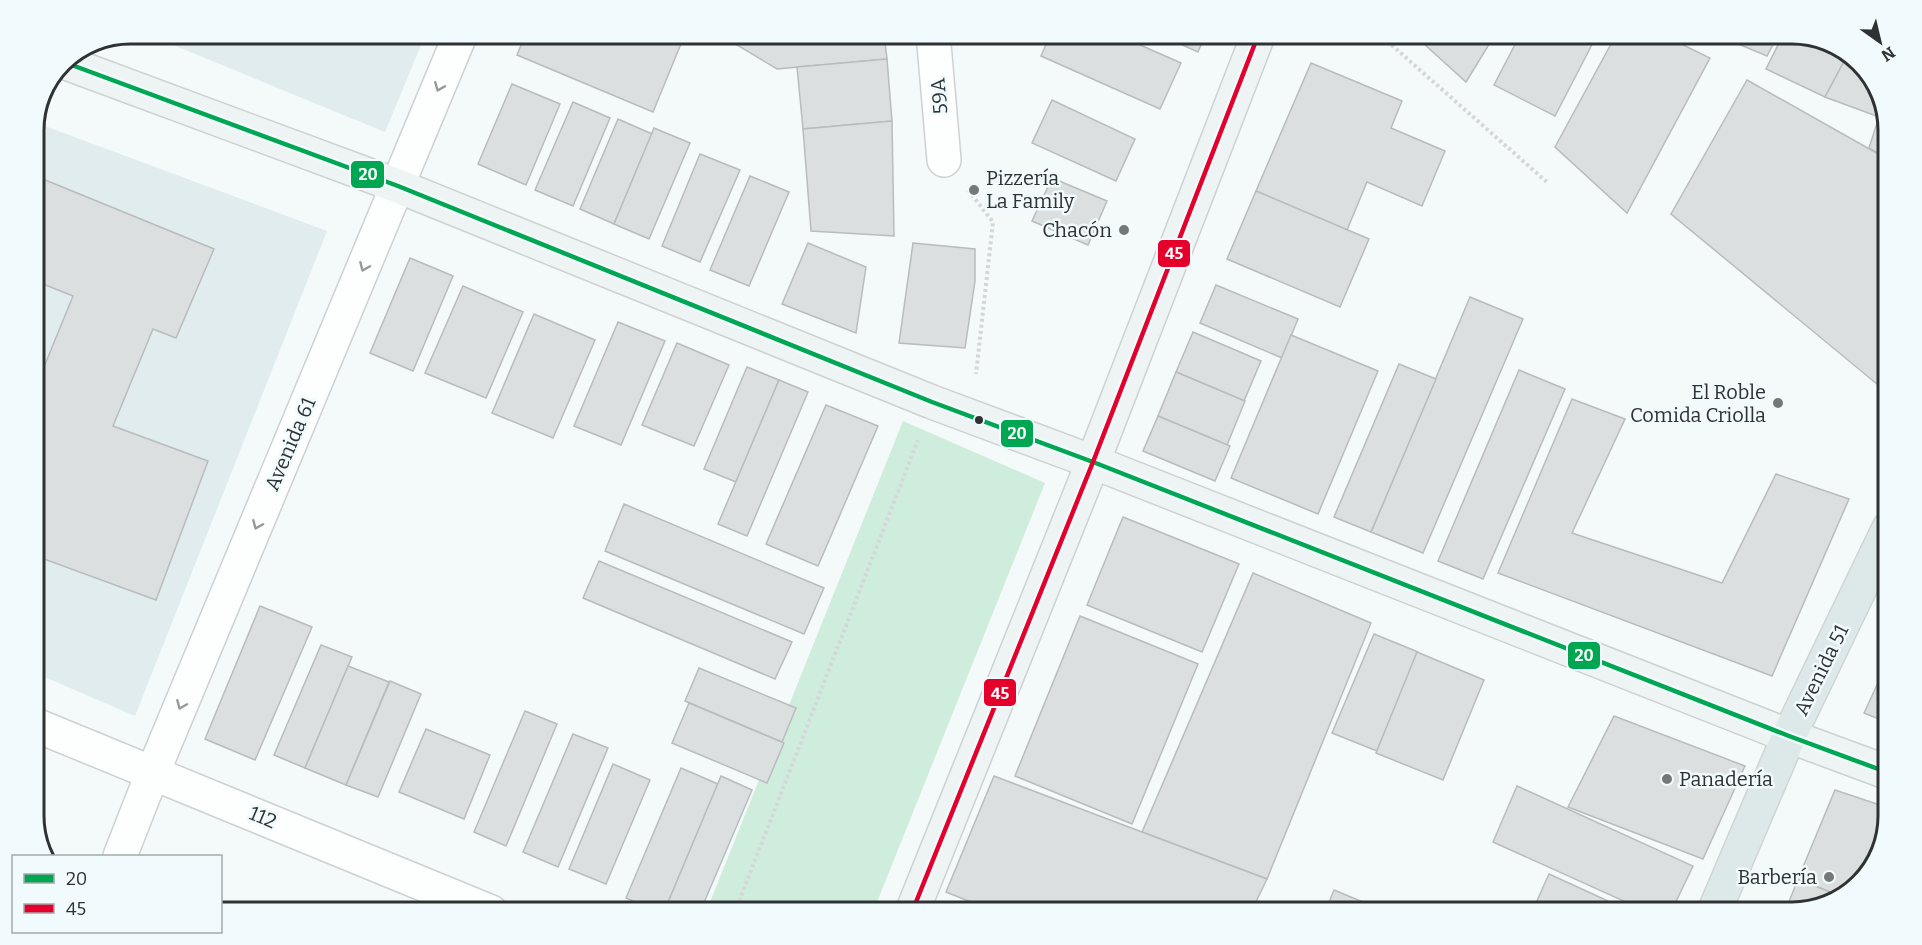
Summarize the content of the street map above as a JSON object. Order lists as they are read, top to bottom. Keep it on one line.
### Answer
{"streets":{"main road":["Avenida 51"],"street":["59A","Avenida 61","112"]},"crossings":[["Avenida 61","112"]],"one_way":["Avenida 61"],"places":["Pizzería La Family","Chacón","El Roble Comida Criolla","Panadería","Barbería"],"lines":["transit line 45","transit line 20"],"legend":["20","45"],"north":"bottom right"}
